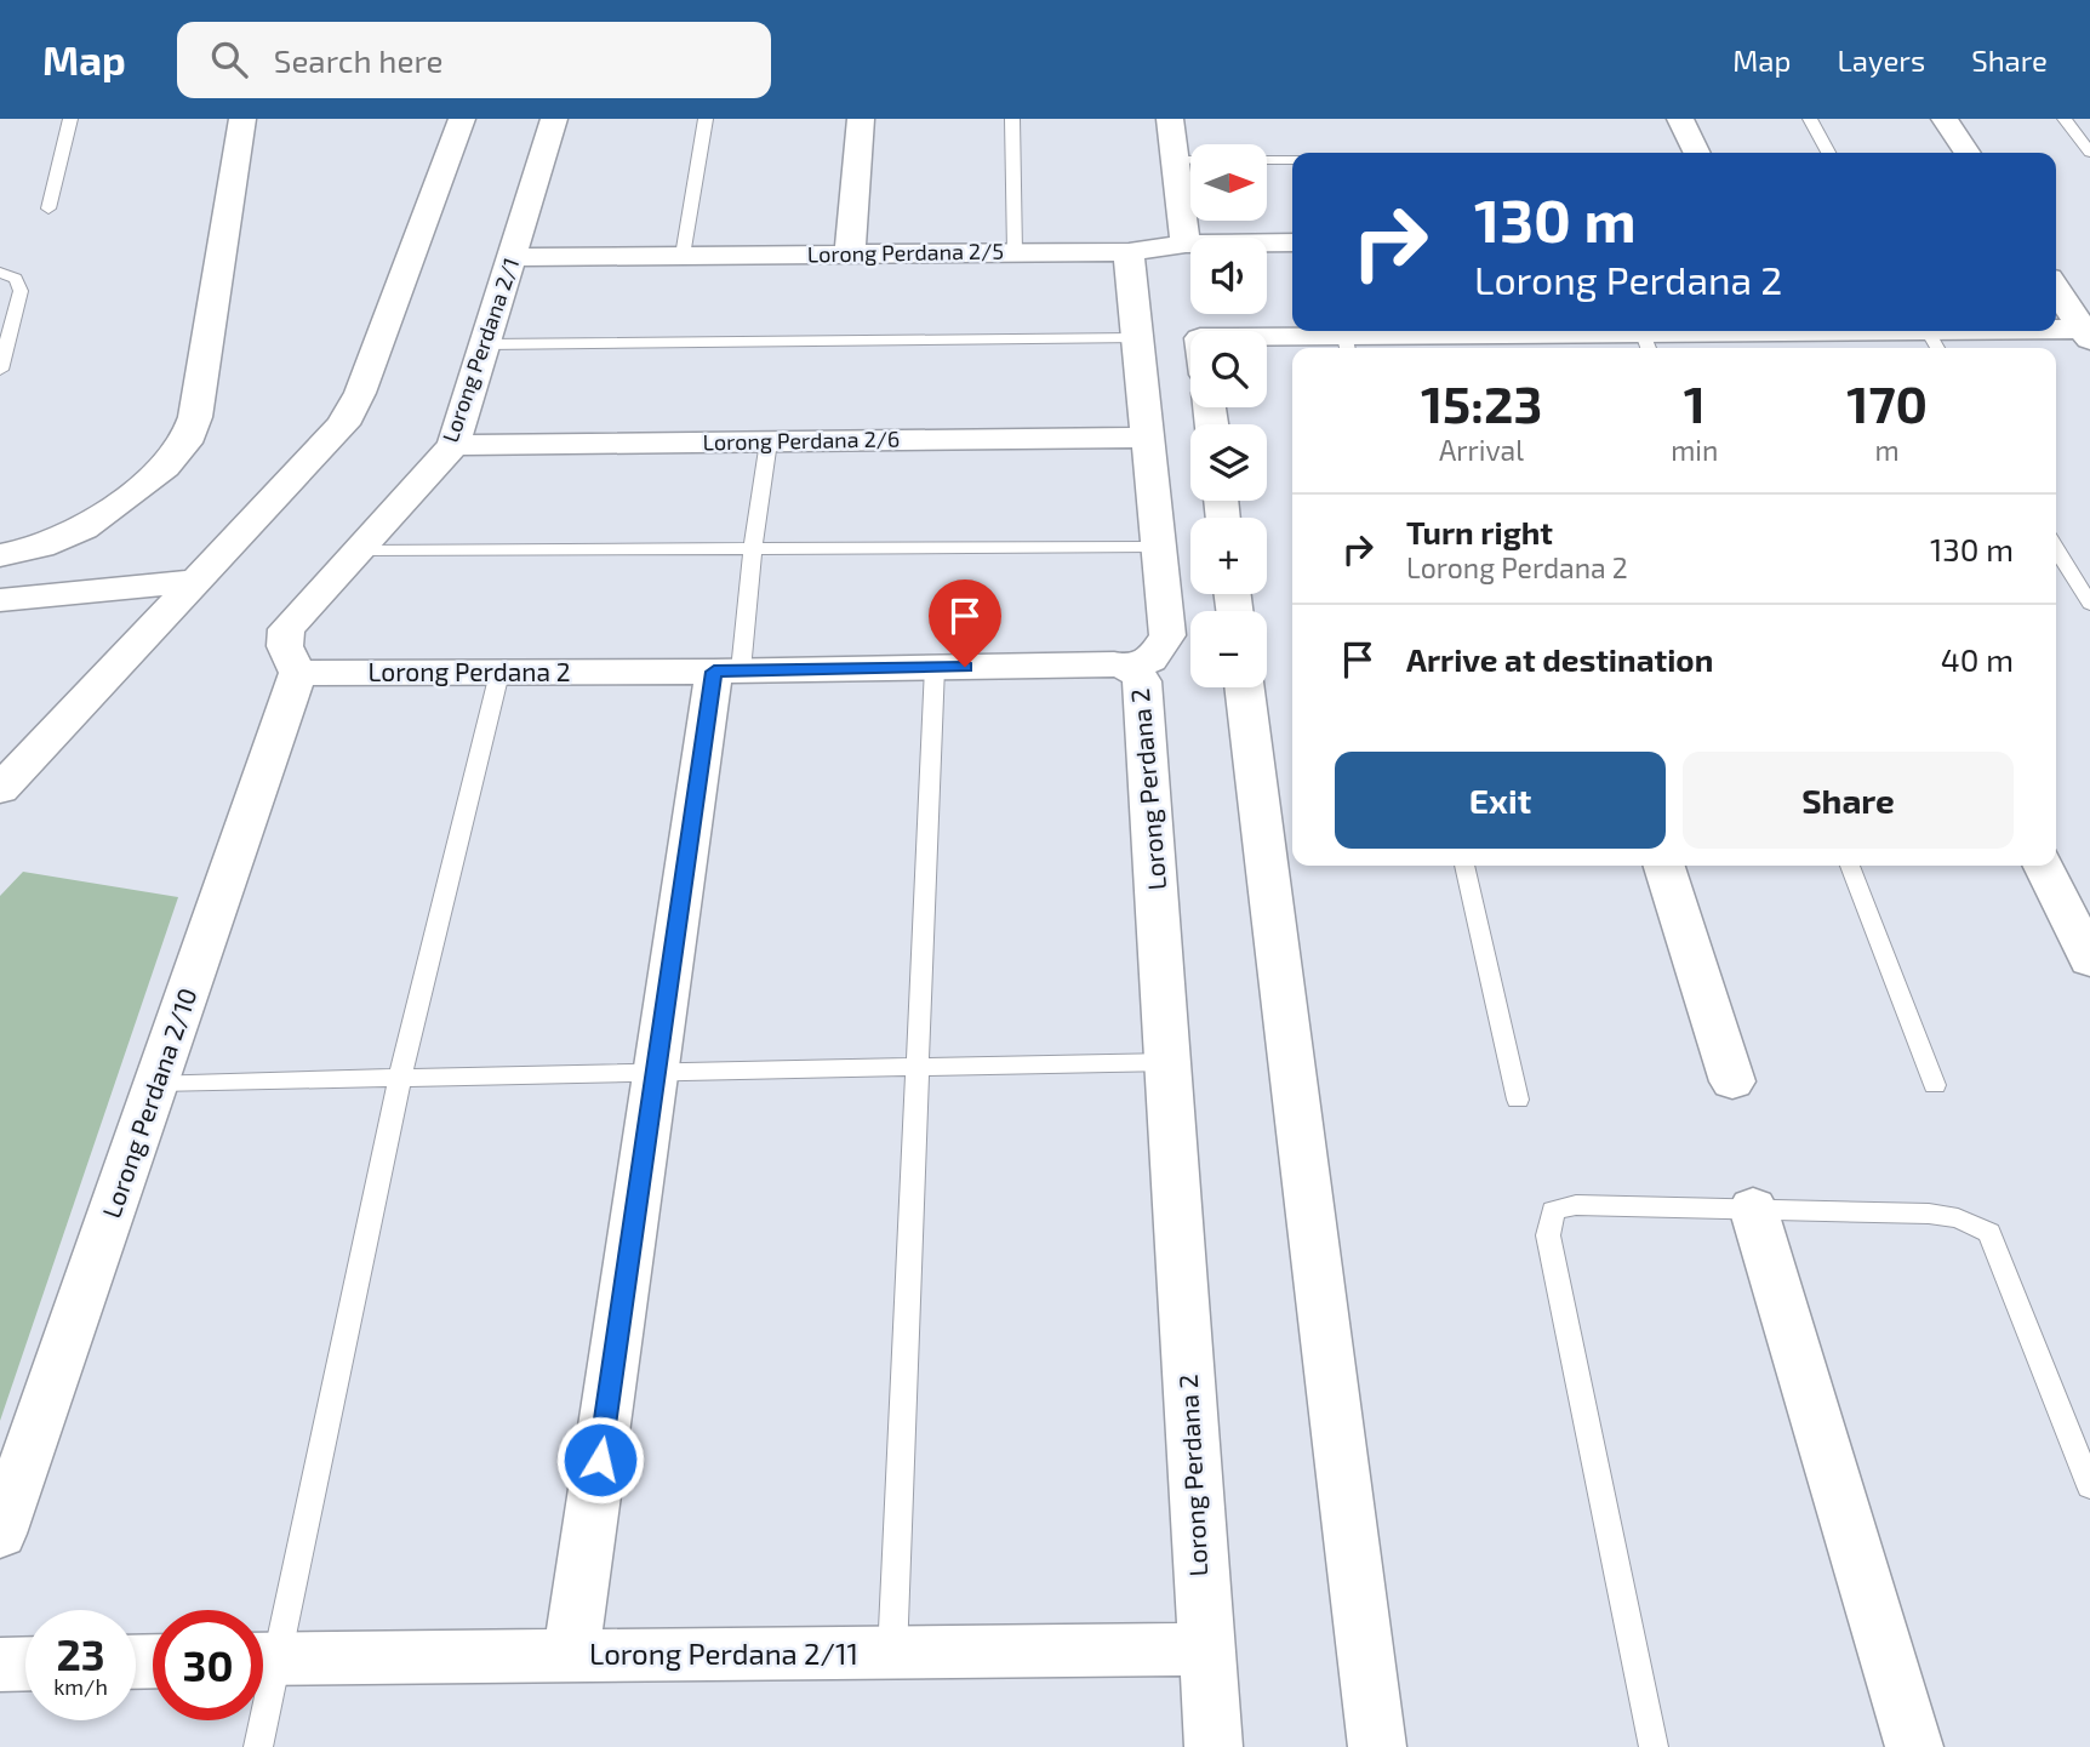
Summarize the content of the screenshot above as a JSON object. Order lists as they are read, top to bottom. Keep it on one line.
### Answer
{"streets":{"street":["Lorong Perdana 2/5","Lorong Perdana 2/1","Lorong Perdana 2/6","Lorong Perdana 2","Lorong Perdana 2/10","Lorong Perdana 2/11"]},"crossings":[["Lorong Perdana 2/5","Lorong Perdana 2/1"],["Lorong Perdana 2/1","Lorong Perdana 2/6"],["Lorong Perdana 2/1","Lorong Perdana 2"],["Lorong Perdana 2/1","Lorong Perdana 2/10"],["Lorong Perdana 2","Lorong Perdana 2/10"],["Lorong Perdana 2","Lorong Perdana 2/11"]],"north":"right","page":{"header":"Map","search":"Search here","nav":["Map","Layers","Share"],"map_buttons":["+","−"],"turn":["130 m","Lorong Perdana 2"],"eta":["15:23","Arrival","1","min","170","m"],"list":[{"name":"Turn right","note":"Lorong Perdana 2","value":"130 m"},{"name":"Arrive at destination","value":"40 m"}],"buttons":["Exit","Share"],"speed":"23 km/h","limit":"30"}}
